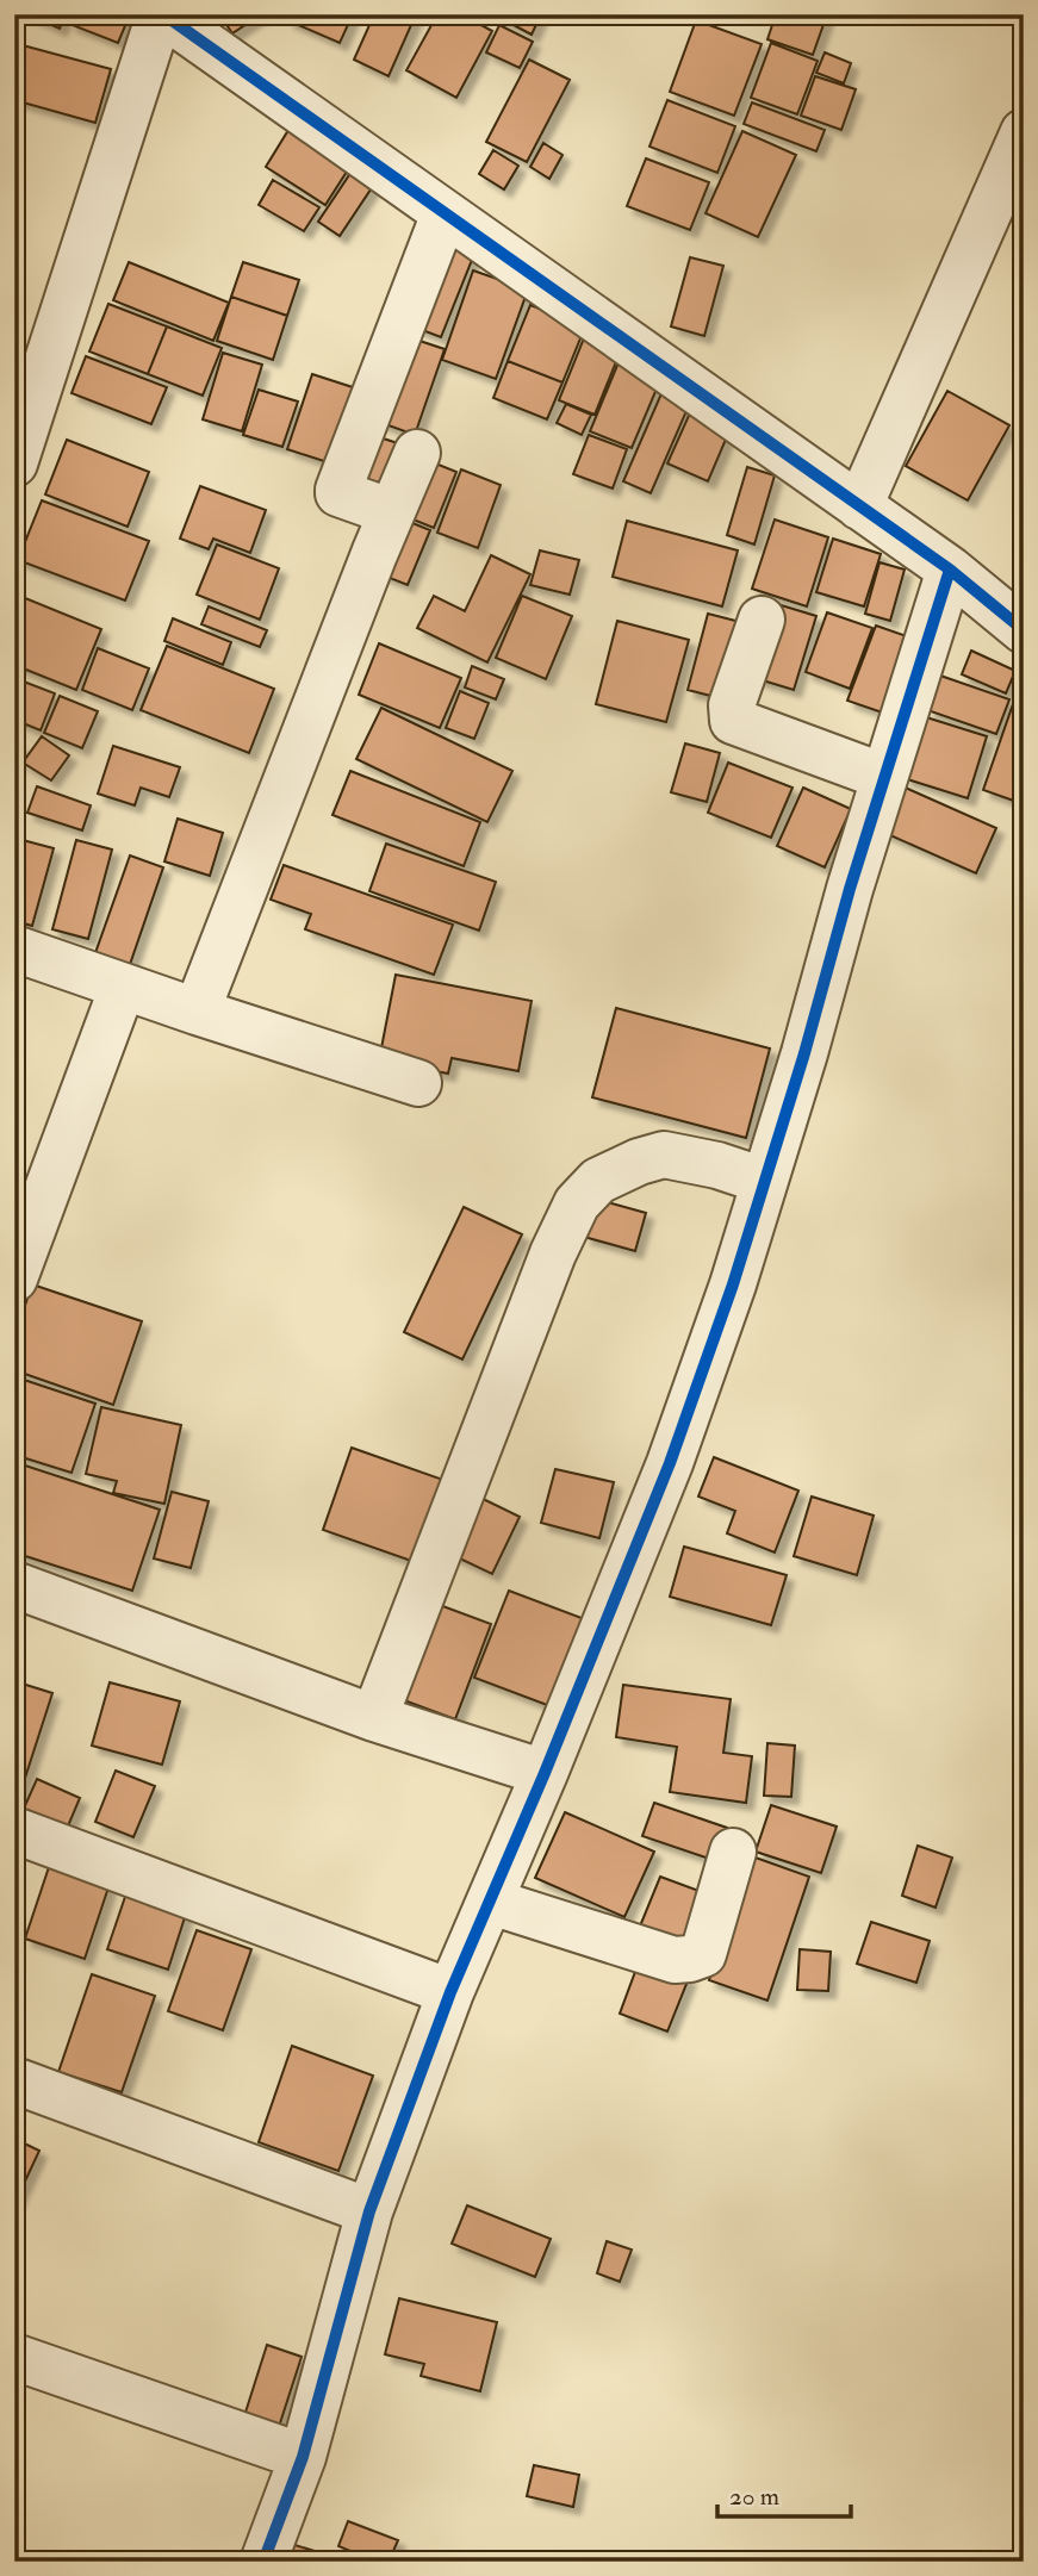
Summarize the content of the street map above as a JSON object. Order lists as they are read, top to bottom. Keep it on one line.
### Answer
{"scale_bar":"20 m"}
